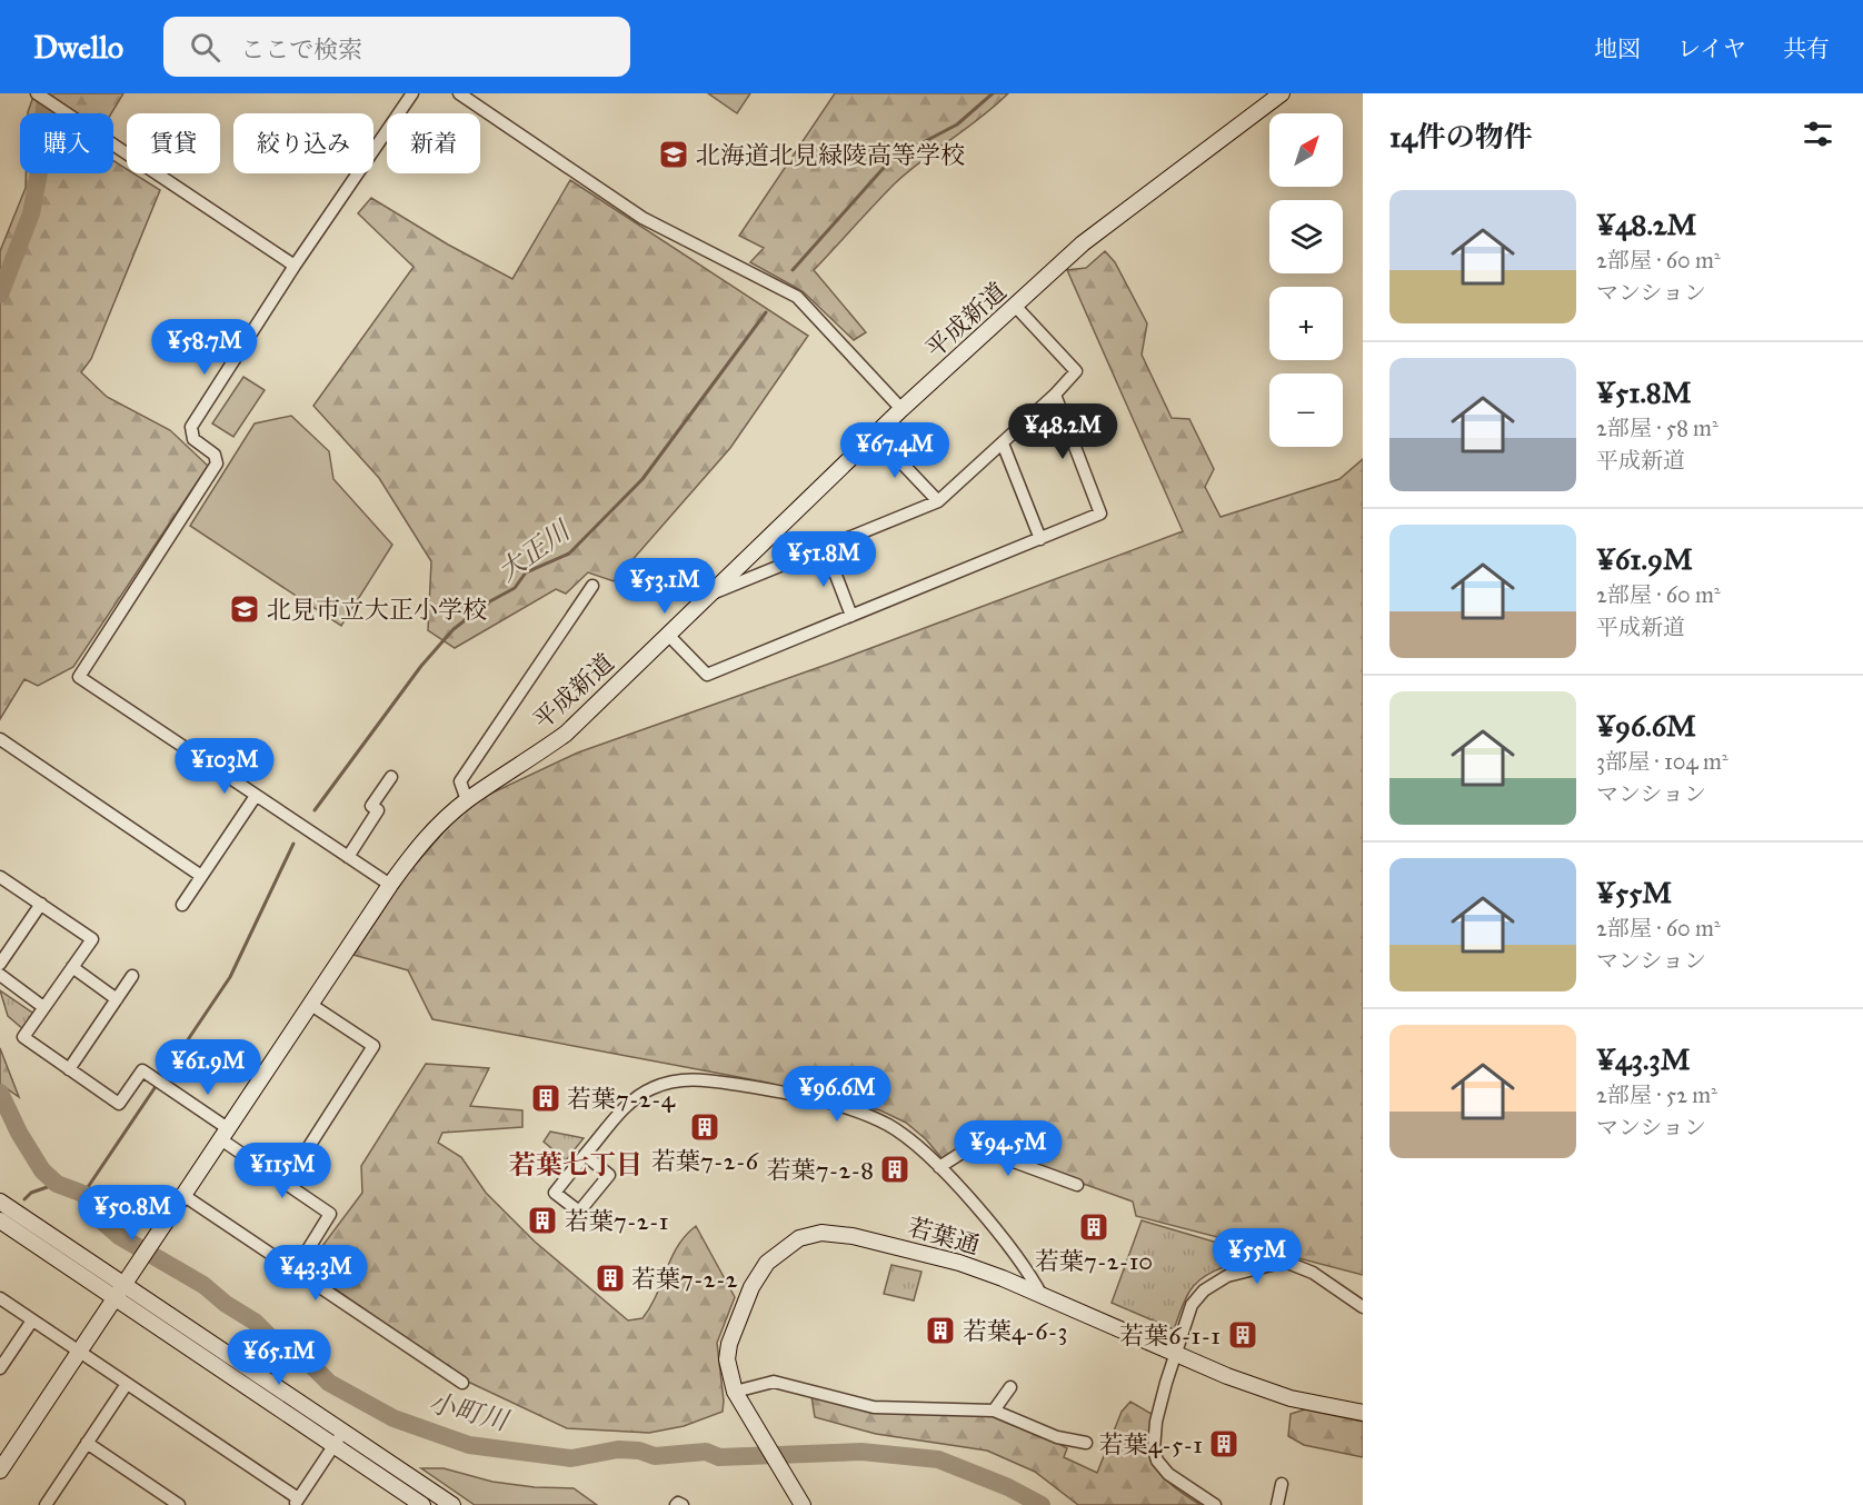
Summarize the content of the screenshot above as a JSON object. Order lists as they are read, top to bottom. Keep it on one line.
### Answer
{"streets":{"street":["平成新道","若葉通"]},"districts":["若葉七丁目"],"water":["大正川","小町川"],"places":{"school or university":["北海道北見緑陵高等学校","北見市立大正小学校"],"building":["若葉7-2-4","若葉7-2-6","若葉7-2-8","若葉7-2-1","若葉7-2-10","若葉7-2-2","若葉4-6-3","若葉6-1-1","若葉4-5-1"]},"north":"top right","page":{"header":"Dwello","search":"ここで検索","nav":["地図","レイヤ","共有"],"heading":"14件の物件","map_buttons":["+","−"],"chip":["購入","賃貸","絞り込み","新着"],"list":[{"name":"¥48.2M","note":"2部屋 · 60 m² · マンション"},{"name":"¥51.8M","note":"2部屋 · 58 m² · 平成新道"},{"name":"¥61.9M","note":"2部屋 · 60 m² · 平成新道"},{"name":"¥96.6M","note":"3部屋 · 104 m² · マンション"},{"name":"¥55M","note":"2部屋 · 60 m² · マンション"},{"name":"¥43.3M","note":"2部屋 · 52 m² · マンション"}],"price":["¥58.7M","¥48.2M","¥67.4M","¥51.8M","¥53.1M","¥103M","¥61.9M","¥96.6M","¥94.5M","¥115M","¥50.8M","¥55M","¥43.3M","¥65.1M"]}}
